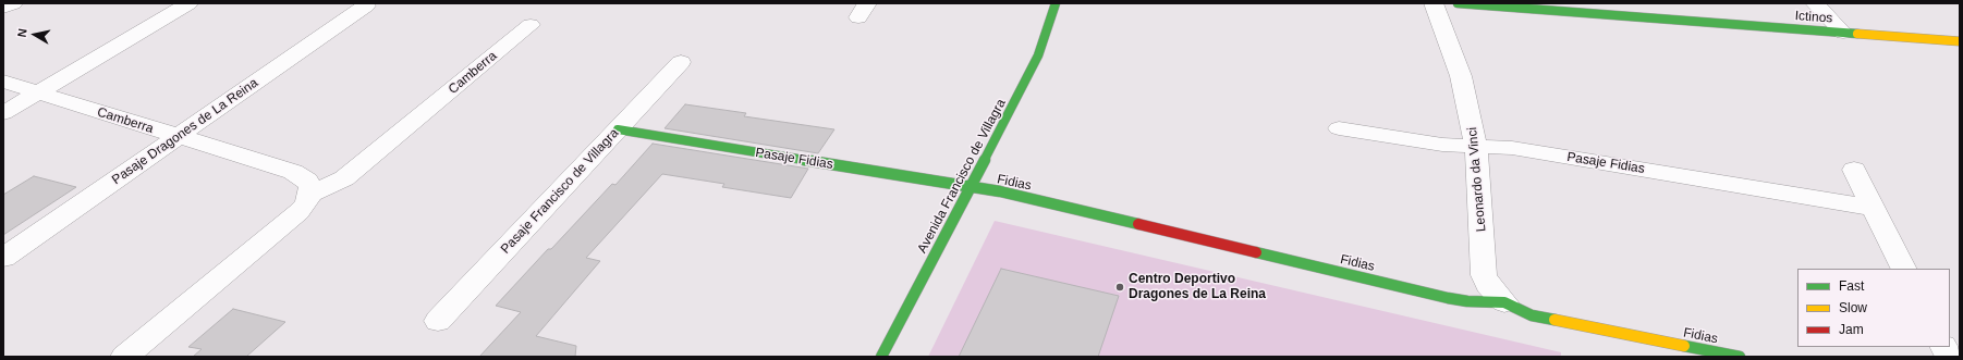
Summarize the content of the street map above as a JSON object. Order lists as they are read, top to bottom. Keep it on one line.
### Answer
{"streets":{"street":["Ictinos","Camberra","Pasaje Dragones de La Reina","Pasaje Fidias","Avenida Francisco de Villagra","Leonardo da Vinci","Fidias","Pasaje Francisco de Villagra"]},"crossings":[["Camberra","Pasaje Dragones de La Reina"],["Pasaje Fidias","Avenida Francisco de Villagra"],["Pasaje Fidias","Leonardo da Vinci"],["Pasaje Fidias","Fidias"],["Pasaje Fidias","Pasaje Francisco de Villagra"],["Avenida Francisco de Villagra","Fidias"],["Leonardo da Vinci","Fidias"]],"places":["Centro Deportivo Dragones de La Reina"],"legend":["Fast","Slow","Jam"],"north":"left"}
